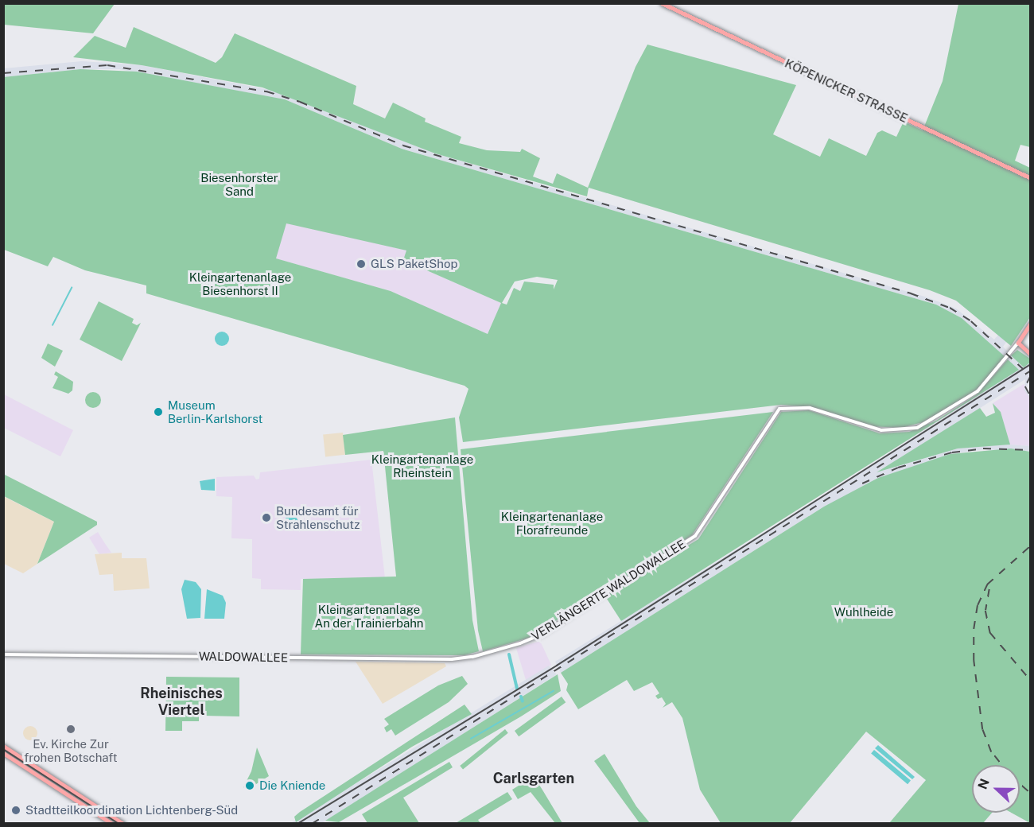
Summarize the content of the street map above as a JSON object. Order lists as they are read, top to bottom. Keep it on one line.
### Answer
{"streets":{"main road":["KÖPENICKER STRASSE"],"street":["VERLÄNGERTE WALDOWALLEE","WALDOWALLEE"]},"crossings":[["VERLÄNGERTE WALDOWALLEE","WALDOWALLEE"]],"districts":["Rheinisches Viertel","Carlsgarten"],"parks":["Biesenhorster Sand","Kleingartenanlage Biesenhorst II","Kleingartenanlage Rheinstein","Kleingartenanlage Florafreunde","Kleingartenanlage An der Trainierbahn","Wuhlheide"],"places":["GLS PaketShop","Museum Berlin-Karlshorst","Bundesamt für Strahlenschutz","Ev. Kirche Zur frohen Botschaft","Die Kniende","Stadtteilkoordination Lichtenberg-Süd"],"north":"left"}
